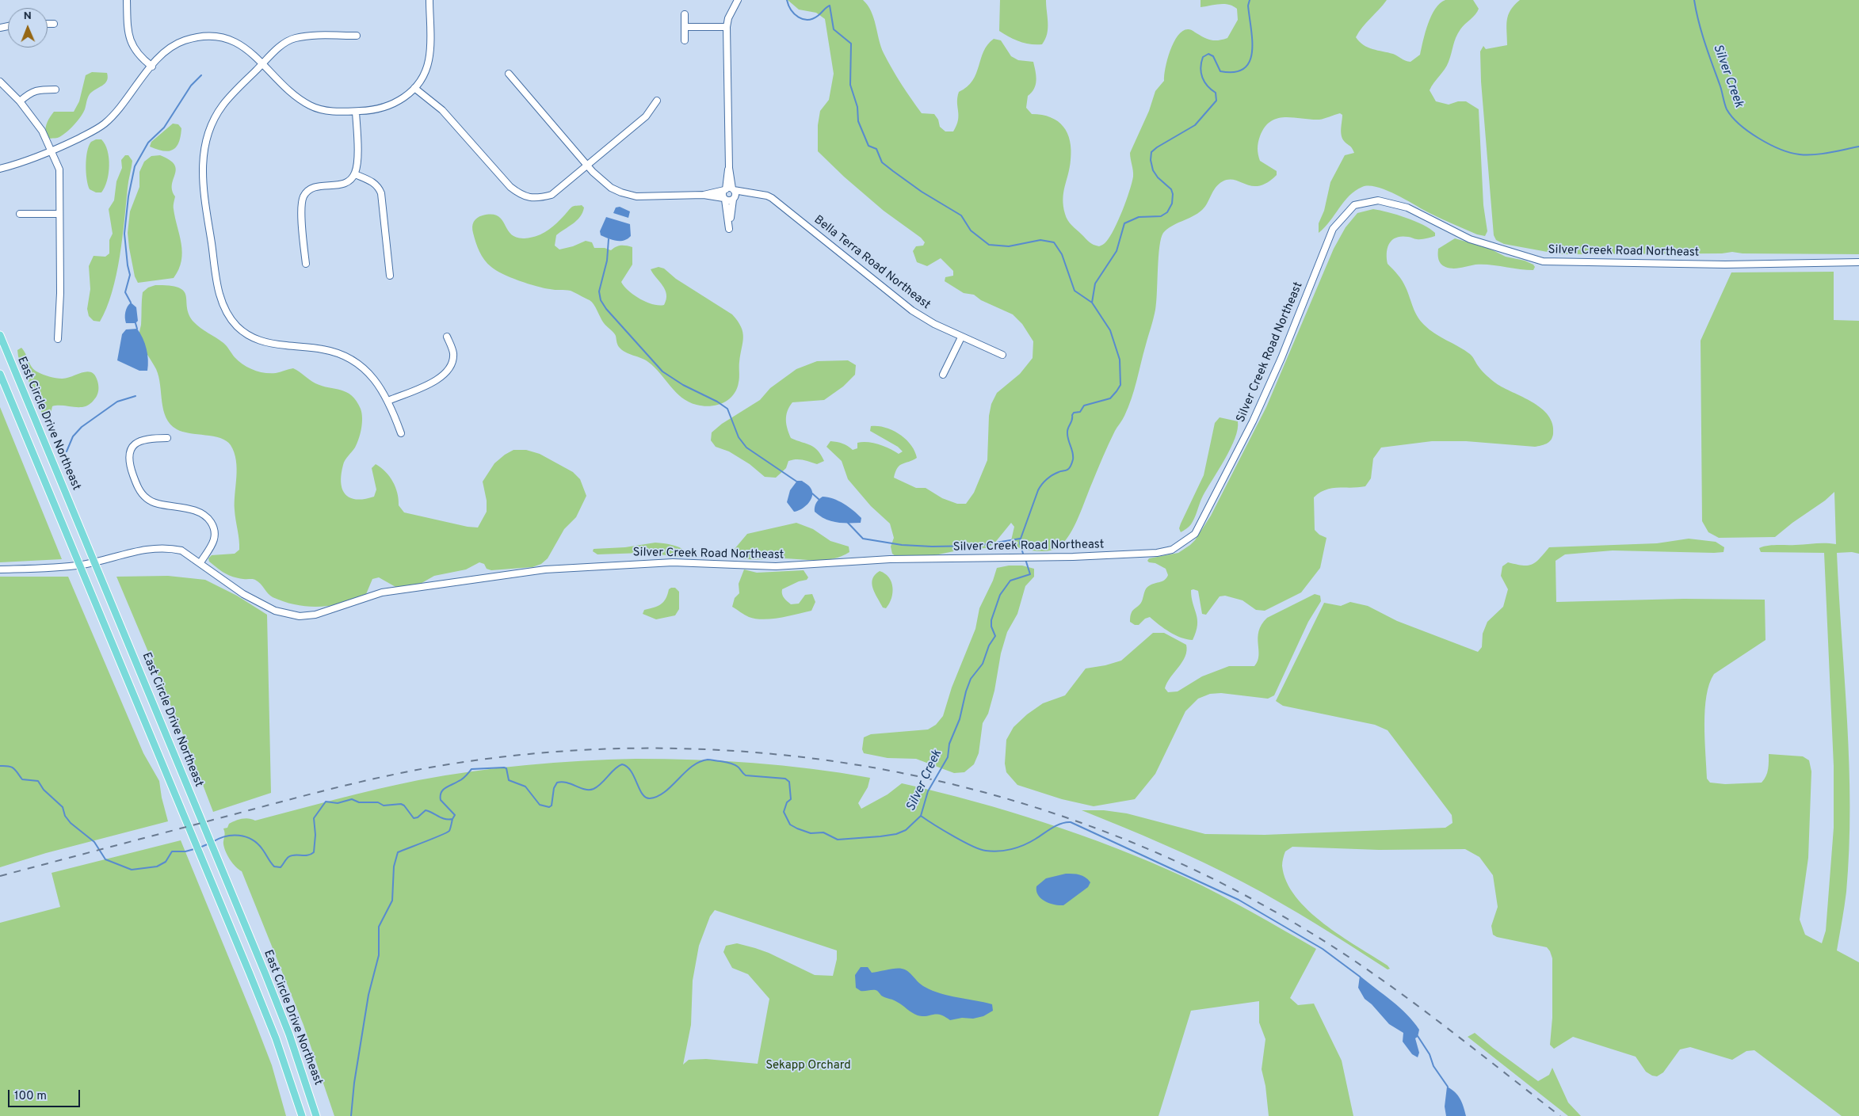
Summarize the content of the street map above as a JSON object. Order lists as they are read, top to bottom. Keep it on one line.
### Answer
{"streets":{"main road":["East Circle Drive Northeast"],"street":["Silver Creek Road Northeast","Bella Terra Road Northeast"]},"crossings":[["Silver Creek Road Northeast","East Circle Drive Northeast"]],"water":["Silver Creek"],"parks":["Sekapp Orchard"],"scale_bar":"100 m","north":"top"}
